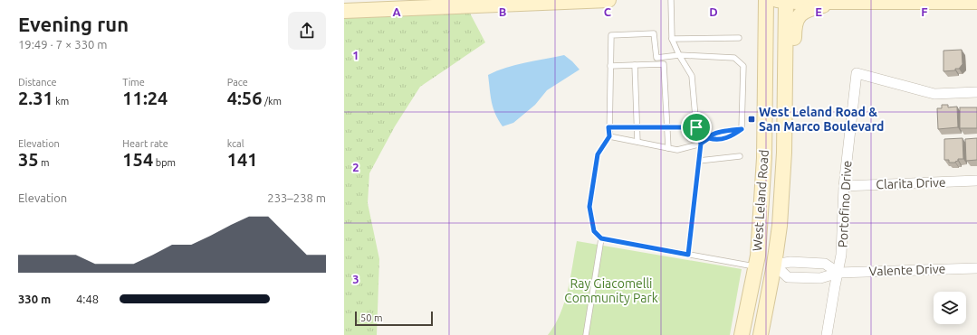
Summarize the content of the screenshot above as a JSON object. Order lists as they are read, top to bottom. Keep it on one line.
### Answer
{"streets":{"main road":["West Leland Road"],"street":["Clarita Drive","Portofino Drive","Valente Drive"]},"crossings":[["Clarita Drive","Portofino Drive"],["West Leland Road","Valente Drive"],["Portofino Drive","Valente Drive"]],"parks":["Ray Giacomelli Community Park"],"places":{"transit":["West Leland Road & San Marco Boulevard"]},"scale_bar":"50 m","page":{"heading":["Evening run","19:49 · 7 × 330 m"],"stats":[["Distance","2.31 km"],["Time","11:24"],["Pace","4:56 /km"],["Elevation","35 m"],["Heart rate","154 bpm"],["kcal","141"]],"chart":["Elevation","233–238 m"],"list":[{"name":"330 m","note":"4:48"}],"scale":"50 m"},"grid":{"columns":["A","B","C","D","E","F"],"rows":["1","2","3"]}}
